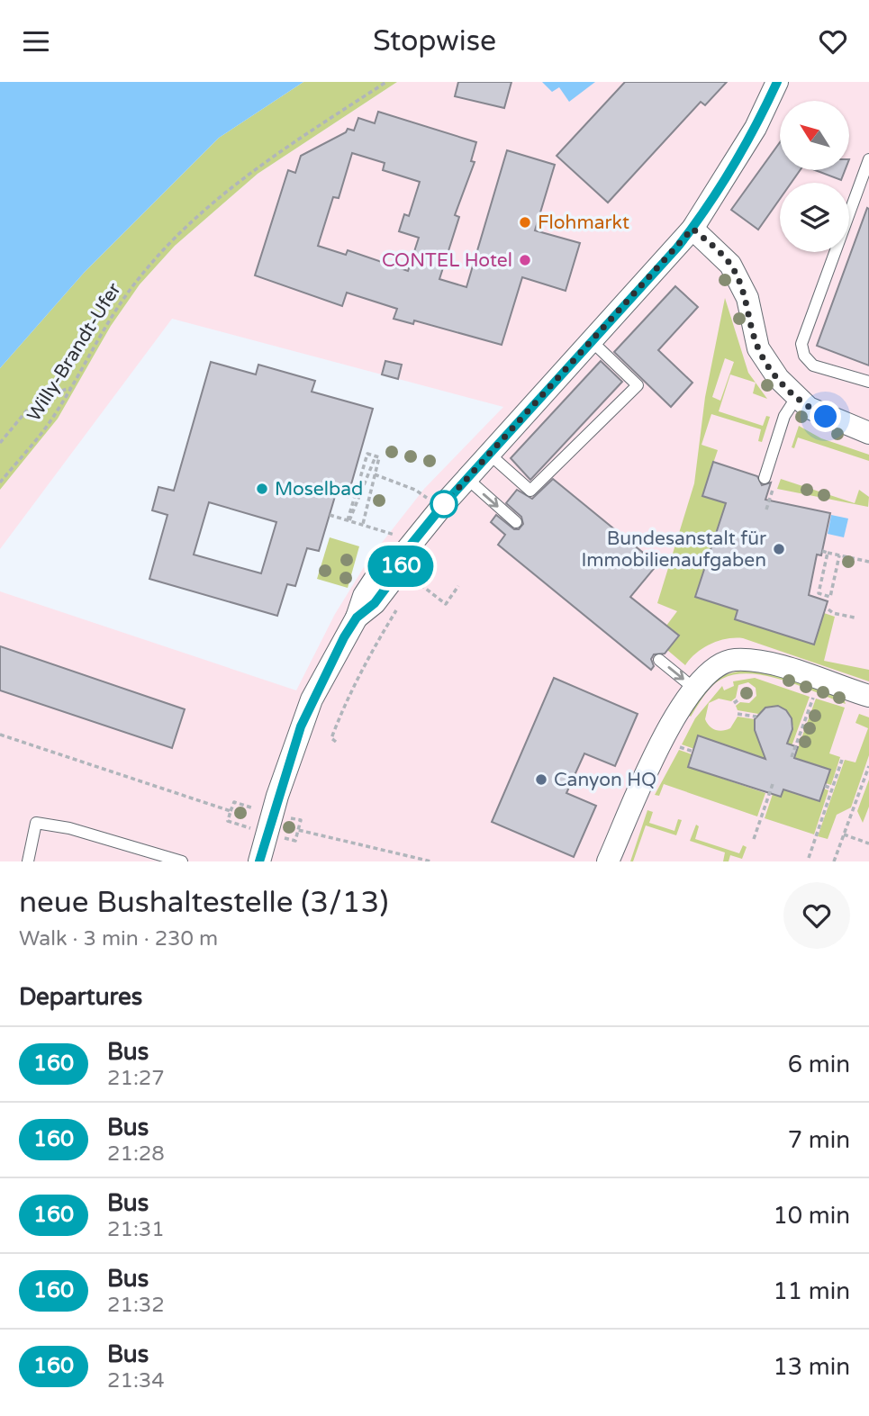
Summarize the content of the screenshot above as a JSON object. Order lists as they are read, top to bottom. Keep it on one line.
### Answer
{"streets":{"path":["Willy-Brandt-Ufer"]},"places":["Flohmarkt","CONTEL Hotel","Moselbad","Bundesanstalt für Immobilienaufgaben","Canyon HQ"],"lines":["bus line 160"],"north":"top left","page":{"header":"Stopwise","on_map":"160","heading":[["neue Bushaltestelle (3/13)","Walk · 3 min · 230 m"],"Departures"],"list":[{"mark":"160","name":"Bus","note":"21:27","value":"6 min"},{"mark":"160","name":"Bus","note":"21:28","value":"7 min"},{"mark":"160","name":"Bus","note":"21:31","value":"10 min"},{"mark":"160","name":"Bus","note":"21:32","value":"11 min"},{"mark":"160","name":"Bus","note":"21:34","value":"13 min"}]}}
